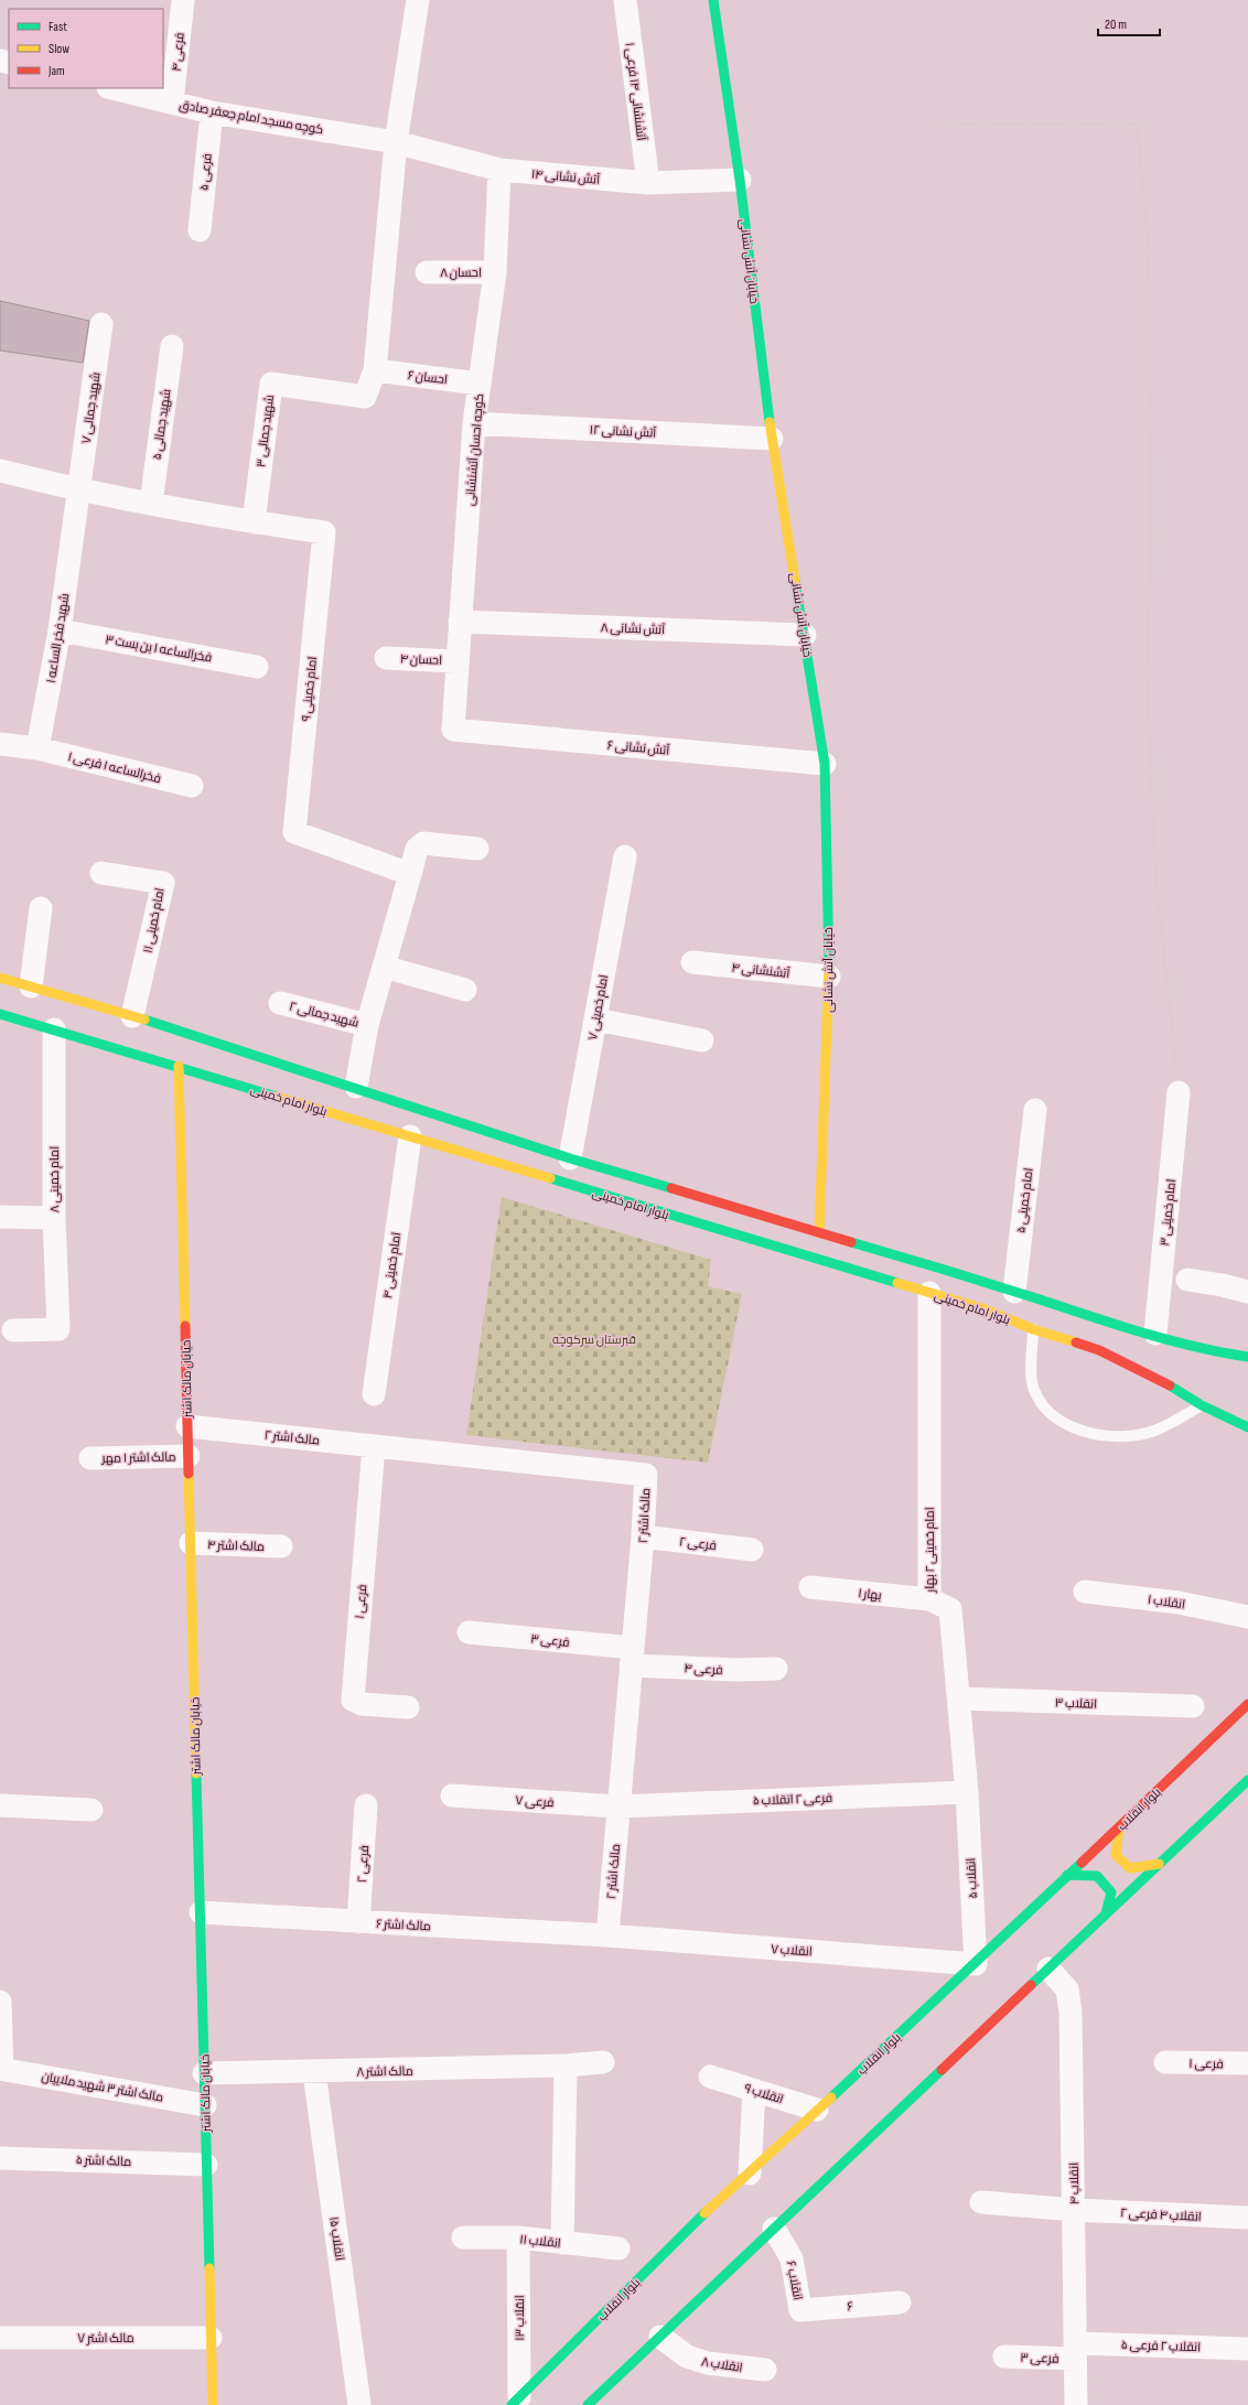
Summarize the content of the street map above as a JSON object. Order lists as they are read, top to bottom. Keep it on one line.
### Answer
{"streets":{"main road":["خیابان آتش نشانی","بلوار امام خمینی","خیابان مالک اشتر","بلوار انقلاب"],"street":["فرعی ۴","آتشنشانی ۱۴ فرعی ۱","کوچه مسجد امام جعفر صادق","فرعی ۵","آتش نشانی ۱۴","احسان ۸","احسان ۶","شهید جمالی ۷","شهید جمالی ۵","شهید جمالی ۳","آتش نشانی ۱۲","کوچه احسان آتشنشانی","آتش نشانی ۸","شهید فخر الساعه ۱","فخرالساعه ۱ بن بست ۳","احسان ۴","امام خمینی ۹","آتش نشانی ۶","فخرالساعه ۱ فرعی ۱","امام خمینی ۱۱","آتشنشانی ۴","امام خمینی ۷","شهید جمالی ۲","امام خمینی ۸","امام خمینی ۵","امام خمینی ۳","امام خمینی ۴","مالک اشتر ۲","مالک اشتر ۱ مهر","فرعی ۲","مالک اشتر ۴","امام خمینی ۲ بهار","بهار ۱","فرعی ۱","انقلاب ۱","فرعی ۳","انقلاب ۳","فرعی ۲ انقلاب ۵","فرعی ۷","انقلاب ۵","مالک اشتر ۶","انقلاب ۷","مالک اشتر ۸","مالک اشتر ۳ شهید ملاییان","انقلاب ۹","مالک اشتر ۵","انقلاب ۴","انقلاب ۴ فرعی ۲","انقلاب ۱۵","انقلاب ۱۱","انقلاب ۶","۶","انقلاب ۱۳","مالک اشتر ۷","انقلاب ۲ فرعی ۵","انقلاب ۸"]},"crossings":[["فرعی ۴","کوچه مسجد امام جعفر صادق"],["فرعی ۴","مالک اشتر ۲"],["فرعی ۴","فرعی ۳"],["آتشنشانی ۱۴ فرعی ۱","آتش نشانی ۱۴"],["کوچه مسجد امام جعفر صادق","فرعی ۵"],["کوچه مسجد امام جعفر صادق","آتش نشانی ۱۴"],["آتش نشانی ۱۴","خیابان آتش نشانی"],["آتش نشانی ۱۴","کوچه احسان آتشنشانی"],["خیابان آتش نشانی","آتش نشانی ۱۲"],["خیابان آتش نشانی","آتش نشانی ۸"],["خیابان آتش نشانی","آتش نشانی ۶"],["خیابان آتش نشانی","آتشنشانی ۴"],["احسان ۸","کوچه احسان آتشنشانی"],["احسان ۶","شهید جمالی ۳"],["احسان ۶","کوچه احسان آتشنشانی"],["شهید جمالی ۷","شهید فخر الساعه ۱"],["شهید جمالی ۷","امام خمینی ۹"],["شهید جمالی ۵","امام خمینی ۹"],["شهید جمالی ۳","امام خمینی ۹"],["آتش نشانی ۱۲","کوچه احسان آتشنشانی"],["کوچه احسان آتشنشانی","آتش نشانی ۸"],["کوچه احسان آتشنشانی","احسان ۴"],["کوچه احسان آتشنشانی","آتش نشانی ۶"],["شهید فخر الساعه ۱","فخرالساعه ۱ بن بست ۳"],["شهید فخر الساعه ۱","امام خمینی ۹"],["شهید فخر الساعه ۱","فخرالساعه ۱ فرعی ۱"],["بلوار امام خمینی","امام خمینی ۸"],["بلوار امام خمینی","امام خمینی ۴"],["بلوار امام خمینی","خیابان مالک اشتر"],["بلوار امام خمینی","امام خمینی ۲ بهار"],["خیابان مالک اشتر","مالک اشتر ۲"],["خیابان مالک اشتر","مالک اشتر ۱ مهر"],["خیابان مالک اشتر","مالک اشتر ۴"],["خیابان مالک اشتر","مالک اشتر ۶"],["خیابان مالک اشتر","مالک اشتر ۸"],["خیابان مالک اشتر","مالک اشتر ۳ شهید ملاییان"],["خیابان مالک اشتر","مالک اشتر ۵"],["خیابان مالک اشتر","مالک اشتر ۷"],["مالک اشتر ۲","فرعی ۲"],["مالک اشتر ۲","فرعی ۱"],["مالک اشتر ۲","فرعی ۳"],["مالک اشتر ۲","فرعی ۲ انقلاب ۵"],["مالک اشتر ۲","فرعی ۷"],["مالک اشتر ۲","مالک اشتر ۶"],["مالک اشتر ۲","انقلاب ۷"],["فرعی ۲","مالک اشتر ۶"],["امام خمینی ۲ بهار","بهار ۱"],["امام خمینی ۲ بهار","انقلاب ۳"],["امام خمینی ۲ بهار","فرعی ۲ انقلاب ۵"],["امام خمینی ۲ بهار","انقلاب ۵"],["فرعی ۳","انقلاب ۴"],["فرعی ۳","انقلاب ۲ فرعی ۵"],["فرعی ۲ انقلاب ۵","فرعی ۷"],["فرعی ۲ انقلاب ۵","انقلاب ۵"],["بلوار انقلاب","انقلاب ۵"],["بلوار انقلاب","انقلاب ۷"],["بلوار انقلاب","انقلاب ۹"],["بلوار انقلاب","انقلاب ۱۳"],["انقلاب ۵","انقلاب ۷"],["مالک اشتر ۶","انقلاب ۷"],["مالک اشتر ۸","انقلاب ۱۵"],["انقلاب ۴","انقلاب ۴ فرعی ۲"],["انقلاب ۴","انقلاب ۲ فرعی ۵"],["انقلاب ۱۱","انقلاب ۱۳"],["انقلاب ۶","۶"]],"parks":["قبرستان سرکوچه"],"legend":["Fast","Slow","Jam"],"scale_bar":"20 m"}
